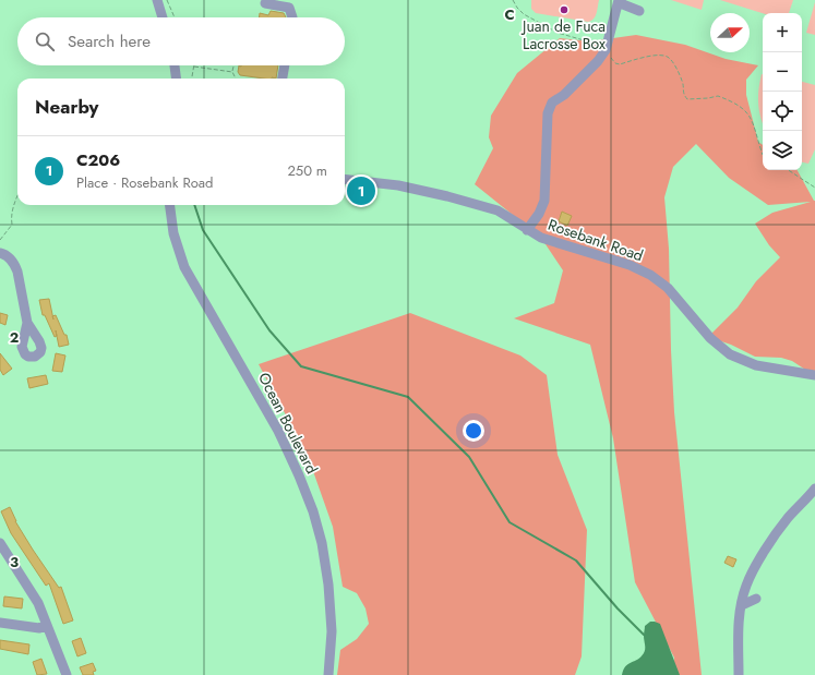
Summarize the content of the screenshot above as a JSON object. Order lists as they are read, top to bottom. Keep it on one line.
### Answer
{"streets":{"street":["Rosebank Road","Ocean Boulevard"]},"places":["Juan de Fuca Lacrosse Box"],"north":"right","page":{"map_buttons":["+","−"],"search":"Search here","heading":"Nearby","list":[{"mark":"1","name":"C206","note":"Place · Rosebank Road","value":"250 m"}],"pins":"1"},"grid":{"columns":["C"],"rows":["2","3"]}}
